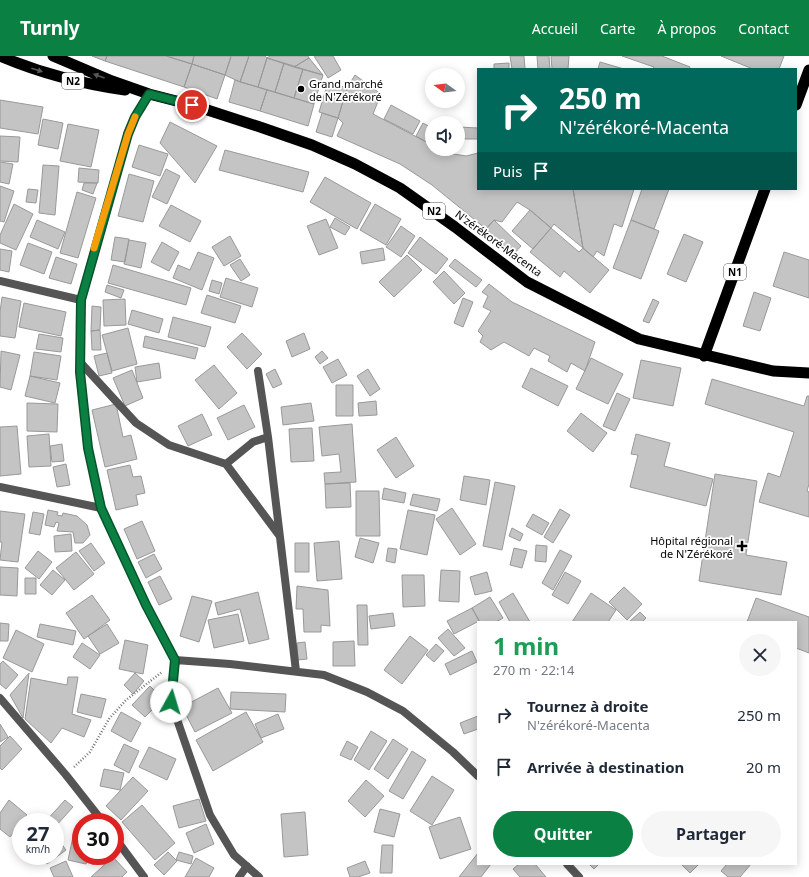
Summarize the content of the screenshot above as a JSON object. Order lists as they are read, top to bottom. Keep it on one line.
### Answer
{"streets":{"highway":["N2","N'zérékoré-Macenta","N1"]},"crossings":[["N2","N'zérékoré-Macenta"],["N'zérékoré-Macenta","N1"]],"places":{"other":["Grand marché de N'Zérékoré"],"health":["Hôpital régional de N'Zérékoré"]},"north":"left","page":{"header":"Turnly","nav":["Accueil","Carte","À propos","Contact"],"turn":["250 m","N'zérékoré-Macenta"],"then":"Puis","heading":["1 min","270 m · 22:14"],"list":[{"name":"Tournez à droite","note":"N'zérékoré-Macenta","value":"250 m"},{"name":"Arrivée à destination","value":"20 m"}],"buttons":["Quitter","Partager"],"speed":"27 km/h","limit":"30"}}
